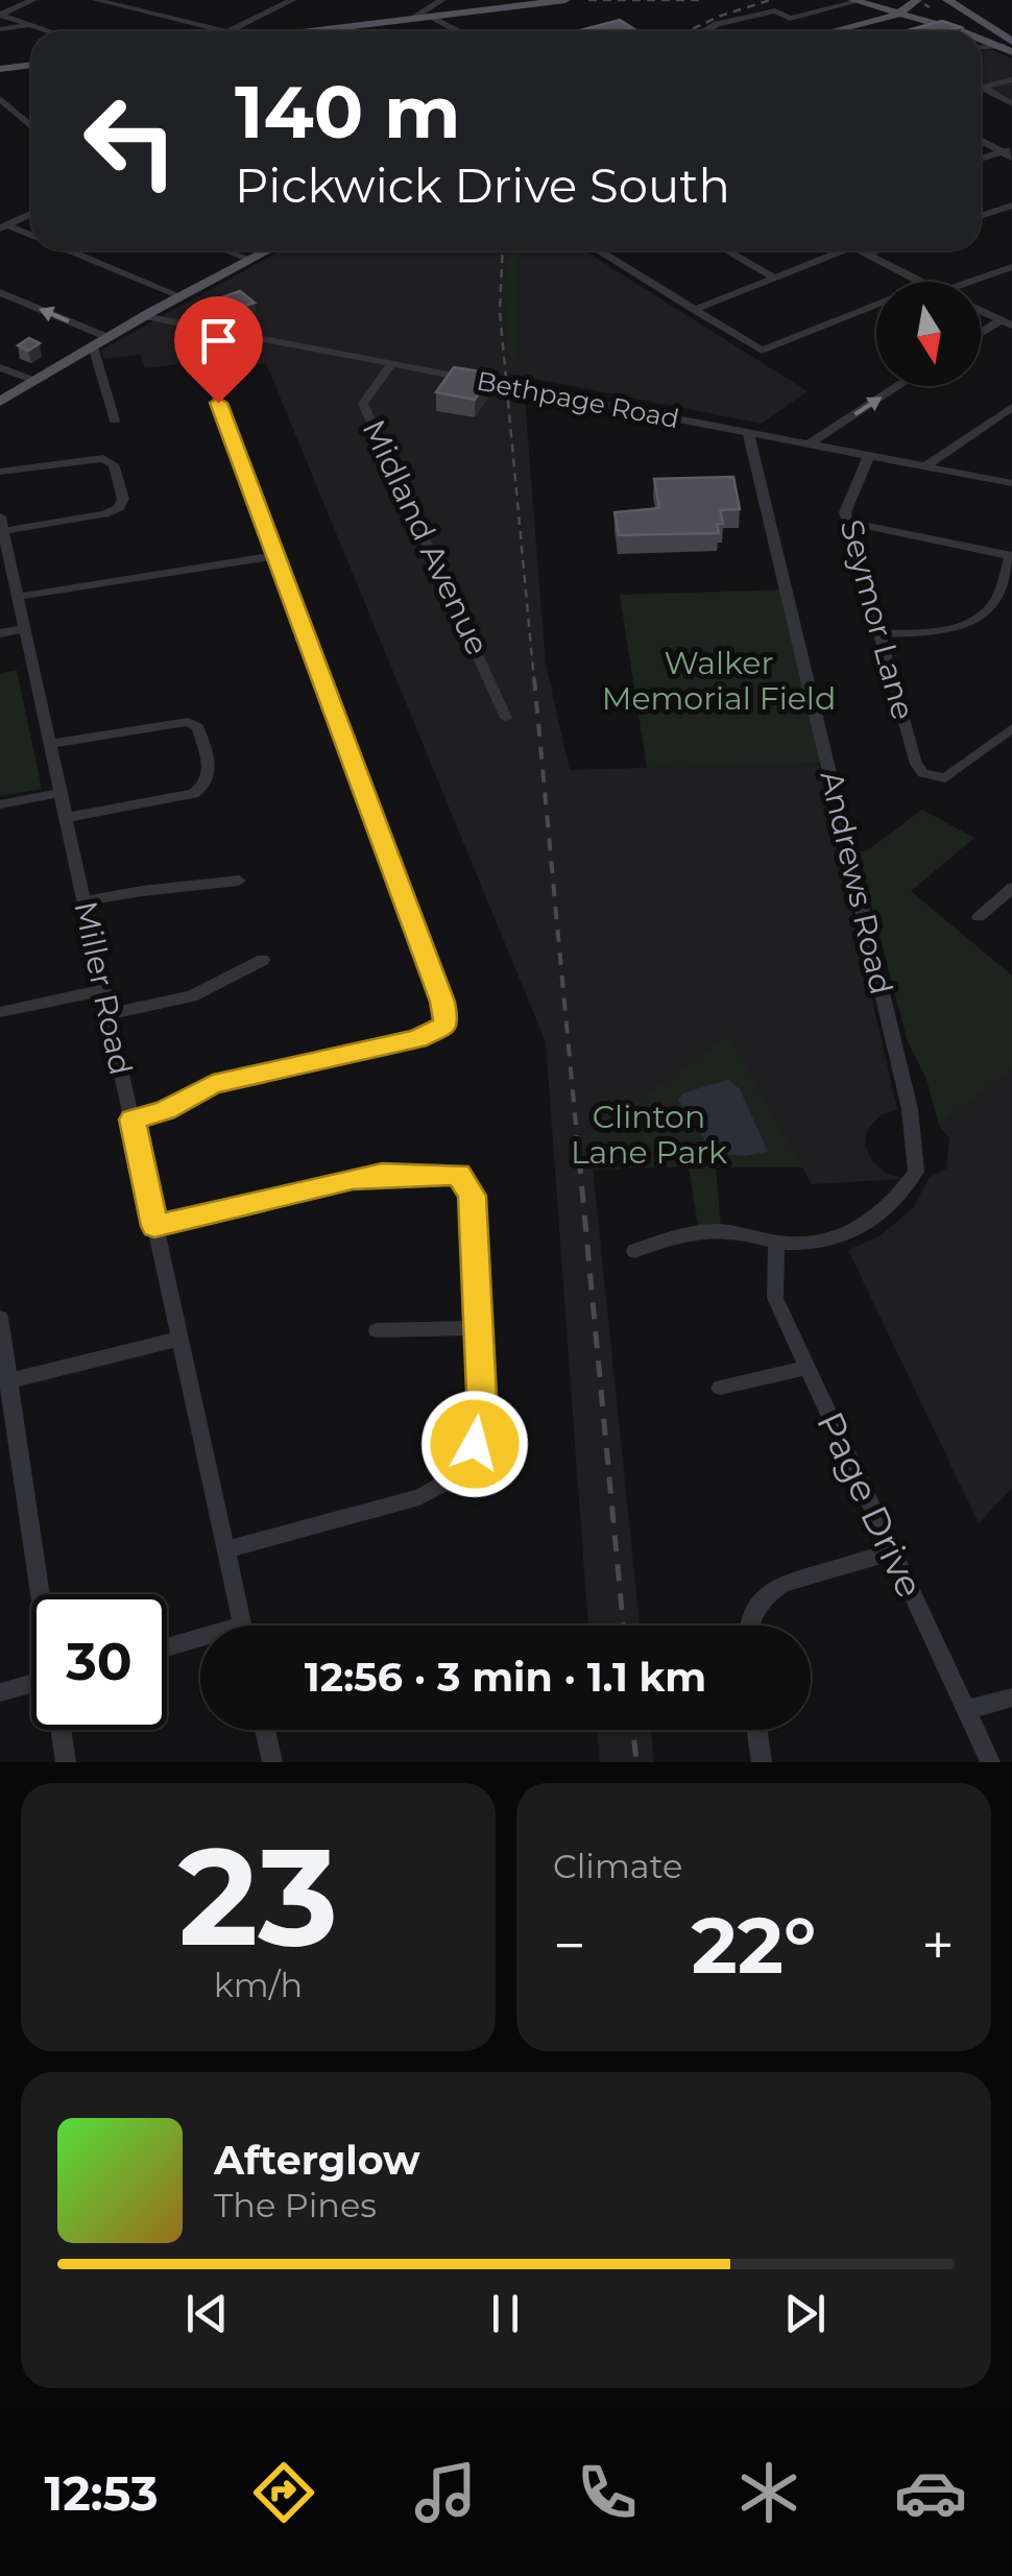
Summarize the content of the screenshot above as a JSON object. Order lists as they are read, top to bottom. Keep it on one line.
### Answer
{"streets":{"street":["Bethpage Road","Midland Avenue","Seymor Lane","Andrews Road","Miller Road","Page Drive"]},"crossings":[["Bethpage Road","Midland Avenue"],["Bethpage Road","Seymor Lane"],["Bethpage Road","Andrews Road"],["Andrews Road","Page Drive"]],"parks":["Walker Memorial Field","Clinton Lane Park"],"north":"bottom","page":{"turn":["140 m","Pickwick Drive South"],"limit":"30","trip":"12:56 · 3 min · 1.1 km","tile":[["23","km/h"],"Climate"],"heat":["−","22°","+"],"song":["Afterglow","The Pines"],"tabs":"12:53"}}
